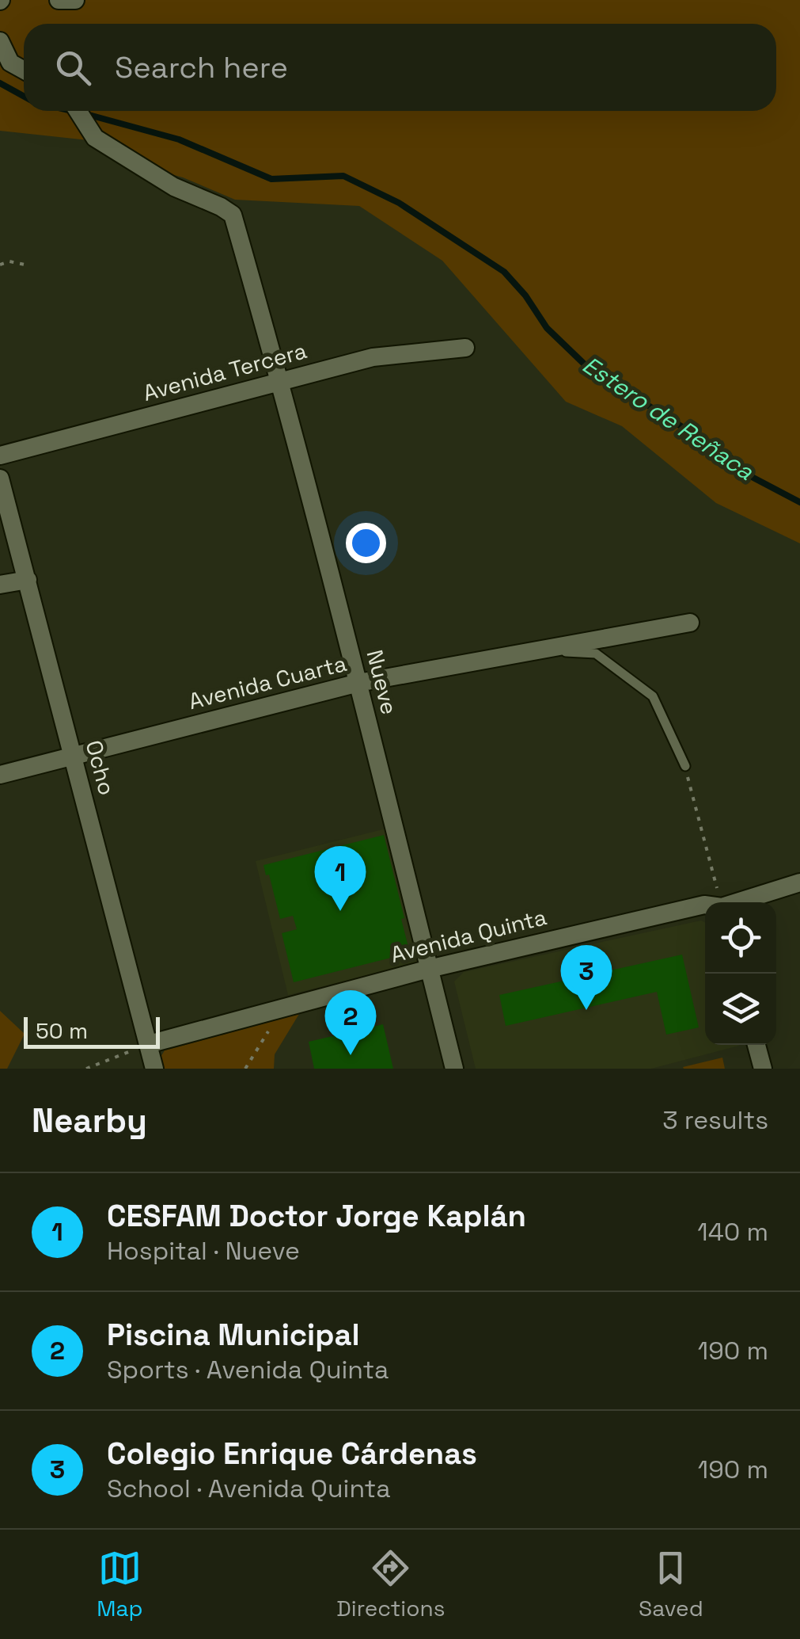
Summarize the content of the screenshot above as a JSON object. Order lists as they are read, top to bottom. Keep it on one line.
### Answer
{"streets":{"street":["Avenida Tercera","Avenida Cuarta","Nueve","Ocho","Avenida Quinta"]},"crossings":[["Avenida Tercera","Nueve"],["Avenida Cuarta","Nueve"],["Avenida Cuarta","Ocho"],["Nueve","Avenida Quinta"],["Ocho","Avenida Quinta"]],"water":["Estero de Reñaca"],"scale_bar":"50 m","page":{"search":"Search here","pins":["1","3","2"],"scale":"50 m","heading":["Nearby","3 results"],"list":[{"mark":"1","name":"CESFAM Doctor Jorge Kaplán","note":"Hospital · Nueve","value":"140 m"},{"mark":"2","name":"Piscina Municipal","note":"Sports · Avenida Quinta","value":"190 m"},{"mark":"3","name":"Colegio Enrique Cárdenas","note":"School · Avenida Quinta","value":"190 m"}],"nav":["Map","Directions","Saved"]}}
